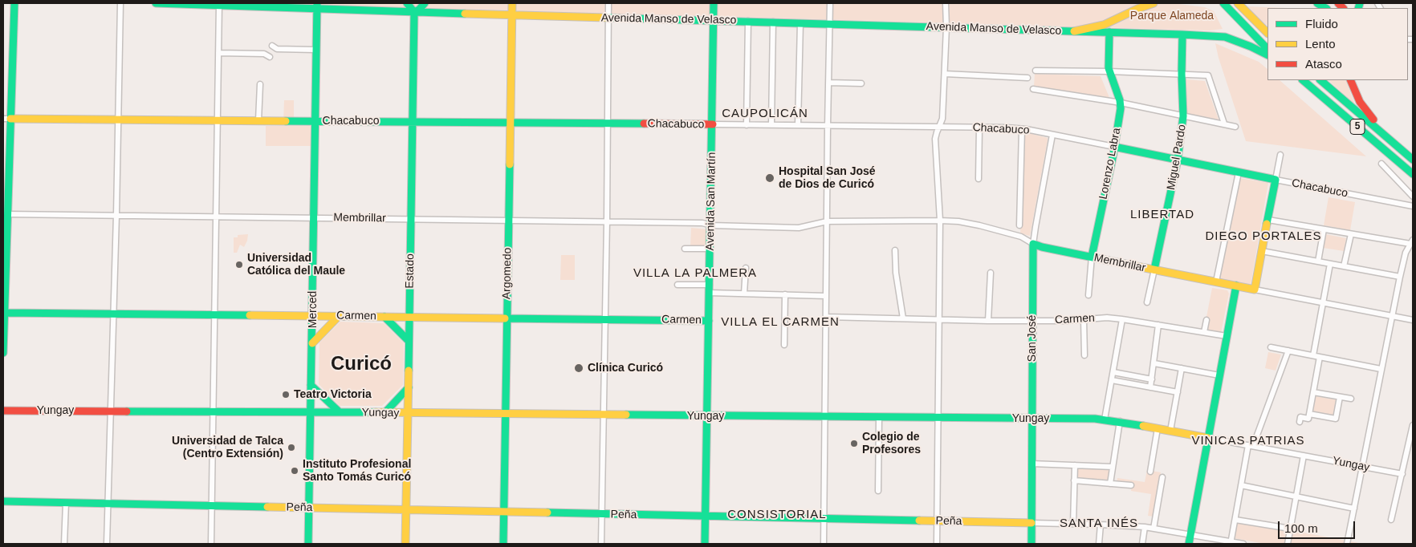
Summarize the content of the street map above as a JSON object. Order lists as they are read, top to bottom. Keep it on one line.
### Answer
{"streets":{"main road":["Avenida Manso de Velasco","Chacabuco","5","Miguel Pardo","Lorenzo Labra","Avenida San Martín","Membrillar","Estado","Argomedo","Merced","Carmen","San José","Yungay","Peña"]},"crossings":[["Avenida Manso de Velasco","Miguel Pardo"],["Avenida Manso de Velasco","Lorenzo Labra"],["Avenida Manso de Velasco","Avenida San Martín"],["Avenida Manso de Velasco","Estado"],["Avenida Manso de Velasco","Argomedo"],["Avenida Manso de Velasco","Merced"],["Chacabuco","Miguel Pardo"],["Chacabuco","Lorenzo Labra"],["Chacabuco","Avenida San Martín"],["Chacabuco","Estado"],["Chacabuco","Argomedo"],["Chacabuco","Merced"],["Chacabuco","San José"],["Miguel Pardo","Membrillar"],["Lorenzo Labra","Membrillar"],["Avenida San Martín","Membrillar"],["Avenida San Martín","Carmen"],["Avenida San Martín","Yungay"],["Avenida San Martín","Peña"],["Membrillar","Estado"],["Membrillar","Argomedo"],["Membrillar","Merced"],["Membrillar","San José"],["Estado","Merced"],["Estado","Carmen"],["Estado","Yungay"],["Estado","Peña"],["Argomedo","Carmen"],["Argomedo","Yungay"],["Argomedo","Peña"],["Merced","Carmen"],["Merced","Yungay"],["Merced","Peña"],["Carmen","San José"],["Carmen","Yungay"],["San José","Yungay"],["San José","Peña"]],"districts":["CAUPOLICÁN","LIBERTAD","DIEGO PORTALES","VILLA LA PALMERA","VILLA EL CARMEN","Curicó","VINICAS PATRIAS","CONSISTORIAL","SANTA INÉS"],"parks":["Parque Alameda"],"places":["Hospital San José de Dios de Curicó","Universidad Católica del Maule","Clínica Curicó","Teatro Victoria","Colegio de Profesores","Universidad de Talca (Centro Extensión)","Instituto Profesional Santo Tomás Curicó"],"legend":["Fluido","Lento","Atasco"],"scale_bar":"100 m"}
